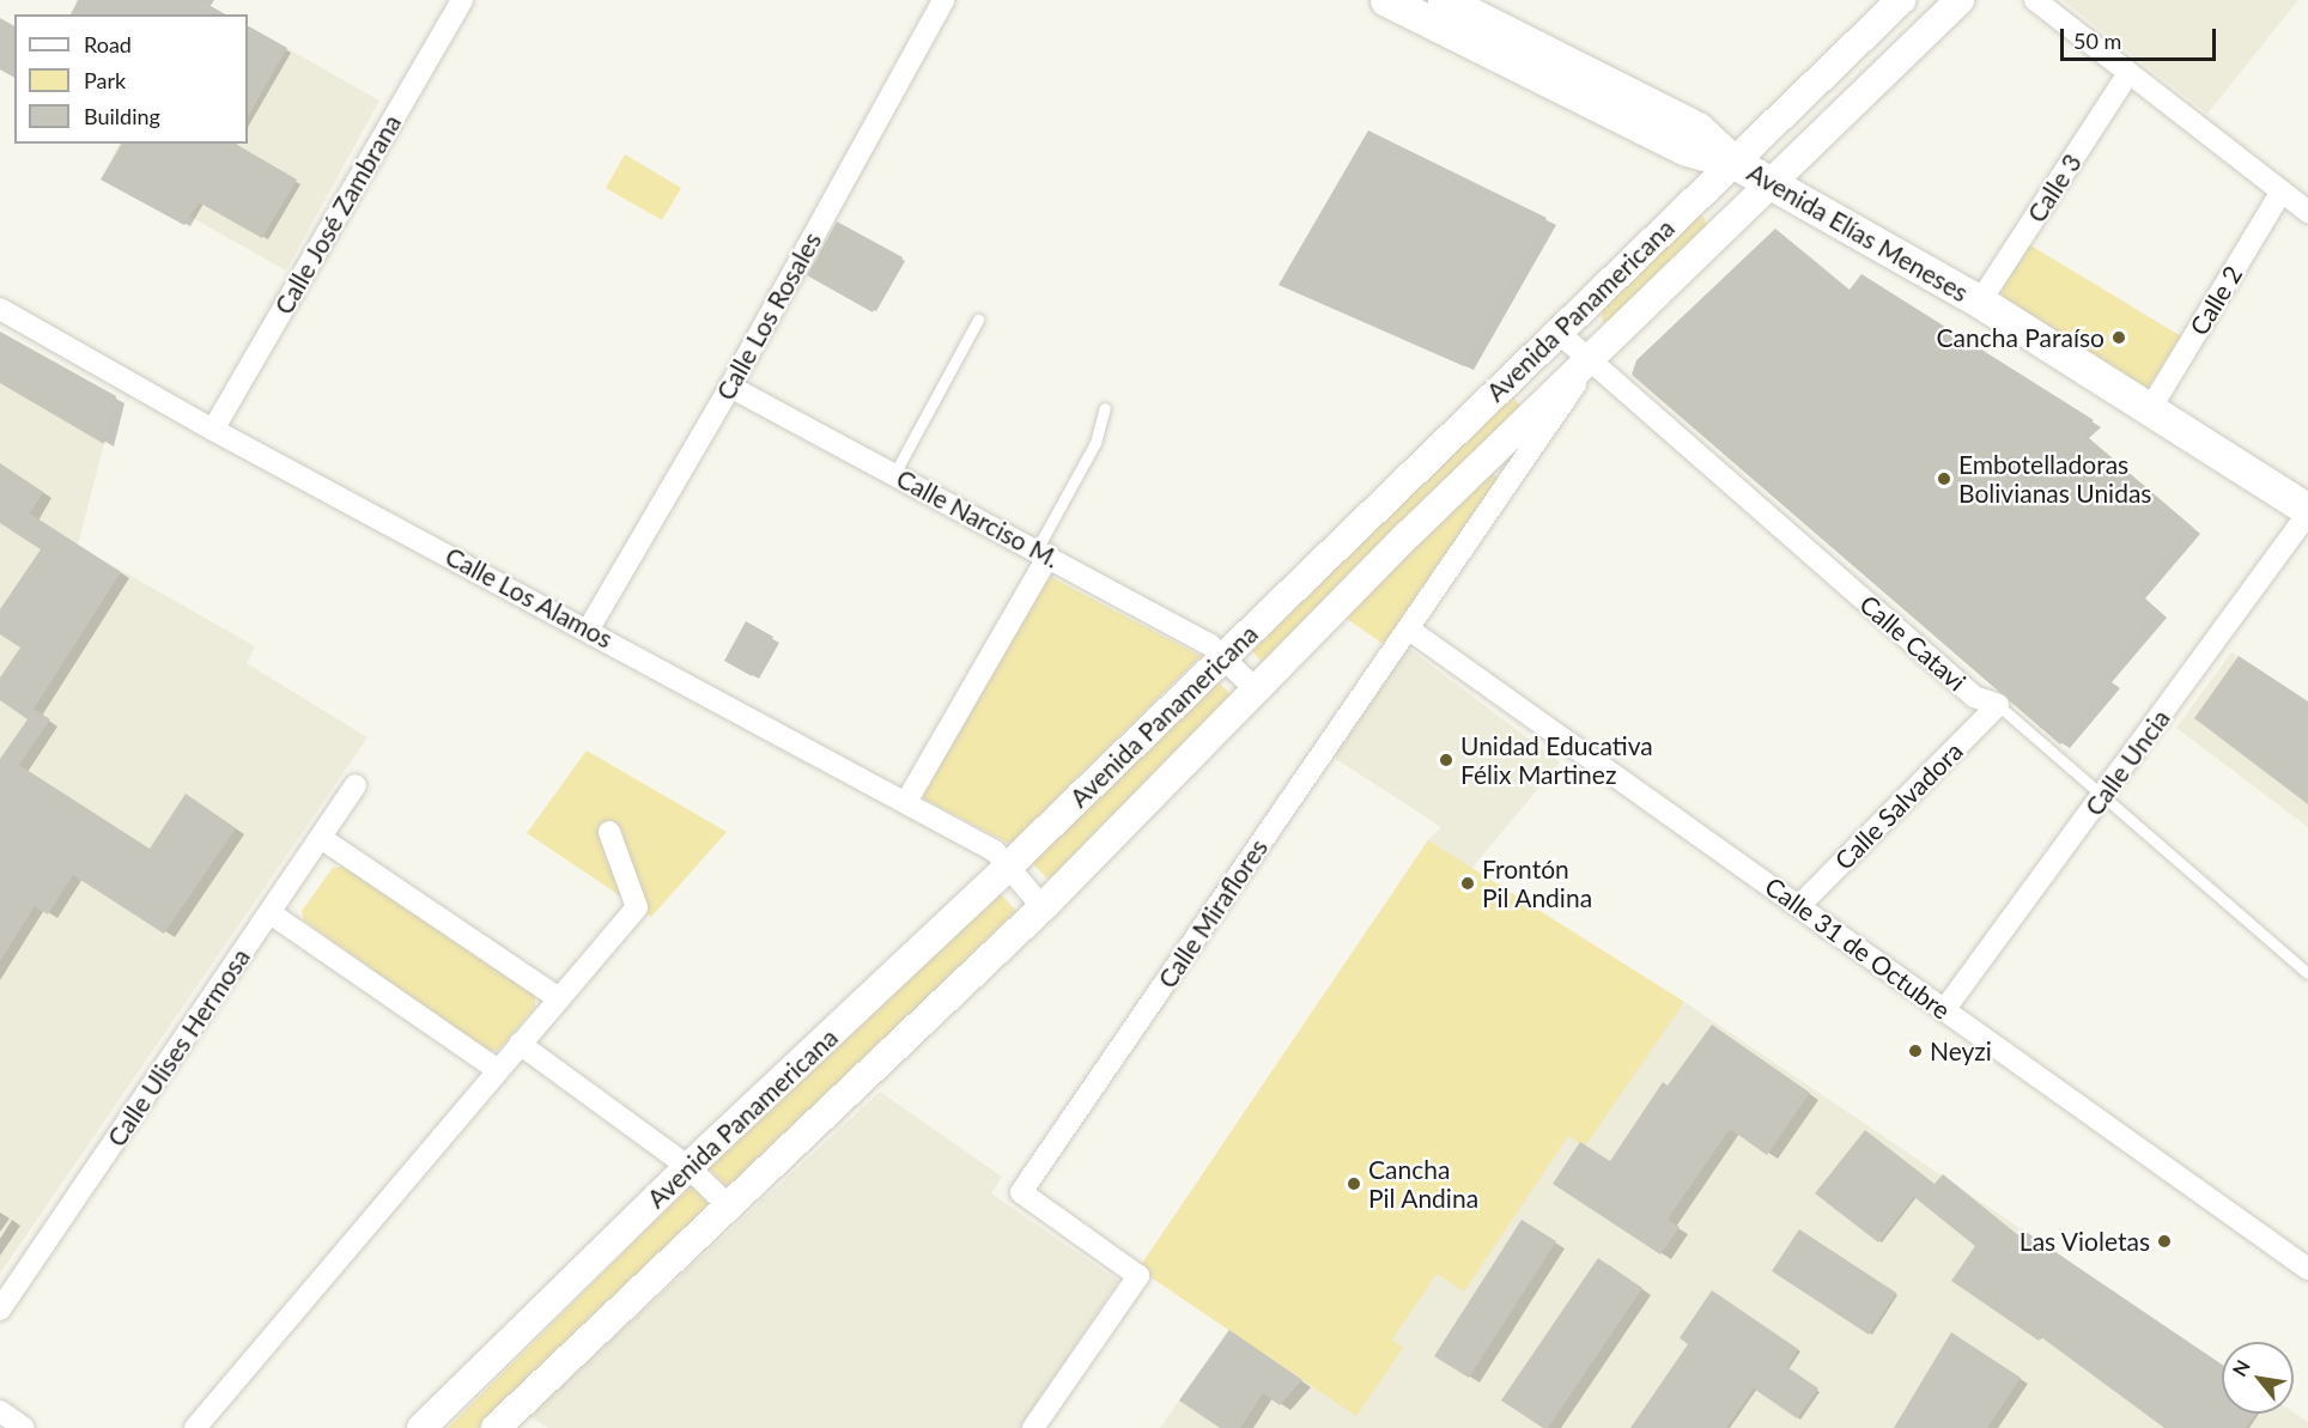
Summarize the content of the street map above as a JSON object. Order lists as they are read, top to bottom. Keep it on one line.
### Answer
{"streets":{"main road":["Avenida Elías Meneses","Avenida Panamericana"],"street":["Calle 3","Calle José Zambrana","Calle 2","Calle Los Rosales","Calle Narciso M.","Calle Los Alamos","Calle Catavi","Calle Uncia","Calle Salvadora","Calle Miraflores","Calle 31 de Octubre","Calle Ulises Hermosa"]},"crossings":[["Calle 3","Avenida Elías Meneses"],["Calle José Zambrana","Calle Los Alamos"],["Avenida Elías Meneses","Calle 2"],["Avenida Elías Meneses","Avenida Panamericana"],["Avenida Elías Meneses","Calle Uncia"],["Avenida Panamericana","Calle Narciso M."],["Avenida Panamericana","Calle Los Alamos"],["Avenida Panamericana","Calle Catavi"],["Avenida Panamericana","Calle Miraflores"],["Calle Los Rosales","Calle Narciso M."],["Calle Los Rosales","Calle Los Alamos"],["Calle Catavi","Calle Uncia"],["Calle Catavi","Calle Salvadora"],["Calle Catavi","Calle Miraflores"],["Calle Uncia","Calle 31 de Octubre"],["Calle Salvadora","Calle 31 de Octubre"],["Calle Miraflores","Calle 31 de Octubre"]],"places":["Cancha Paraíso","Embotelladoras Bolivianas Unidas","Unidad Educativa Félix Martinez","Frontón Pil Andina","Neyzi","Cancha Pil Andina","Las Violetas"],"legend":["Road","Park","Building"],"scale_bar":"50 m","north":"top left"}
